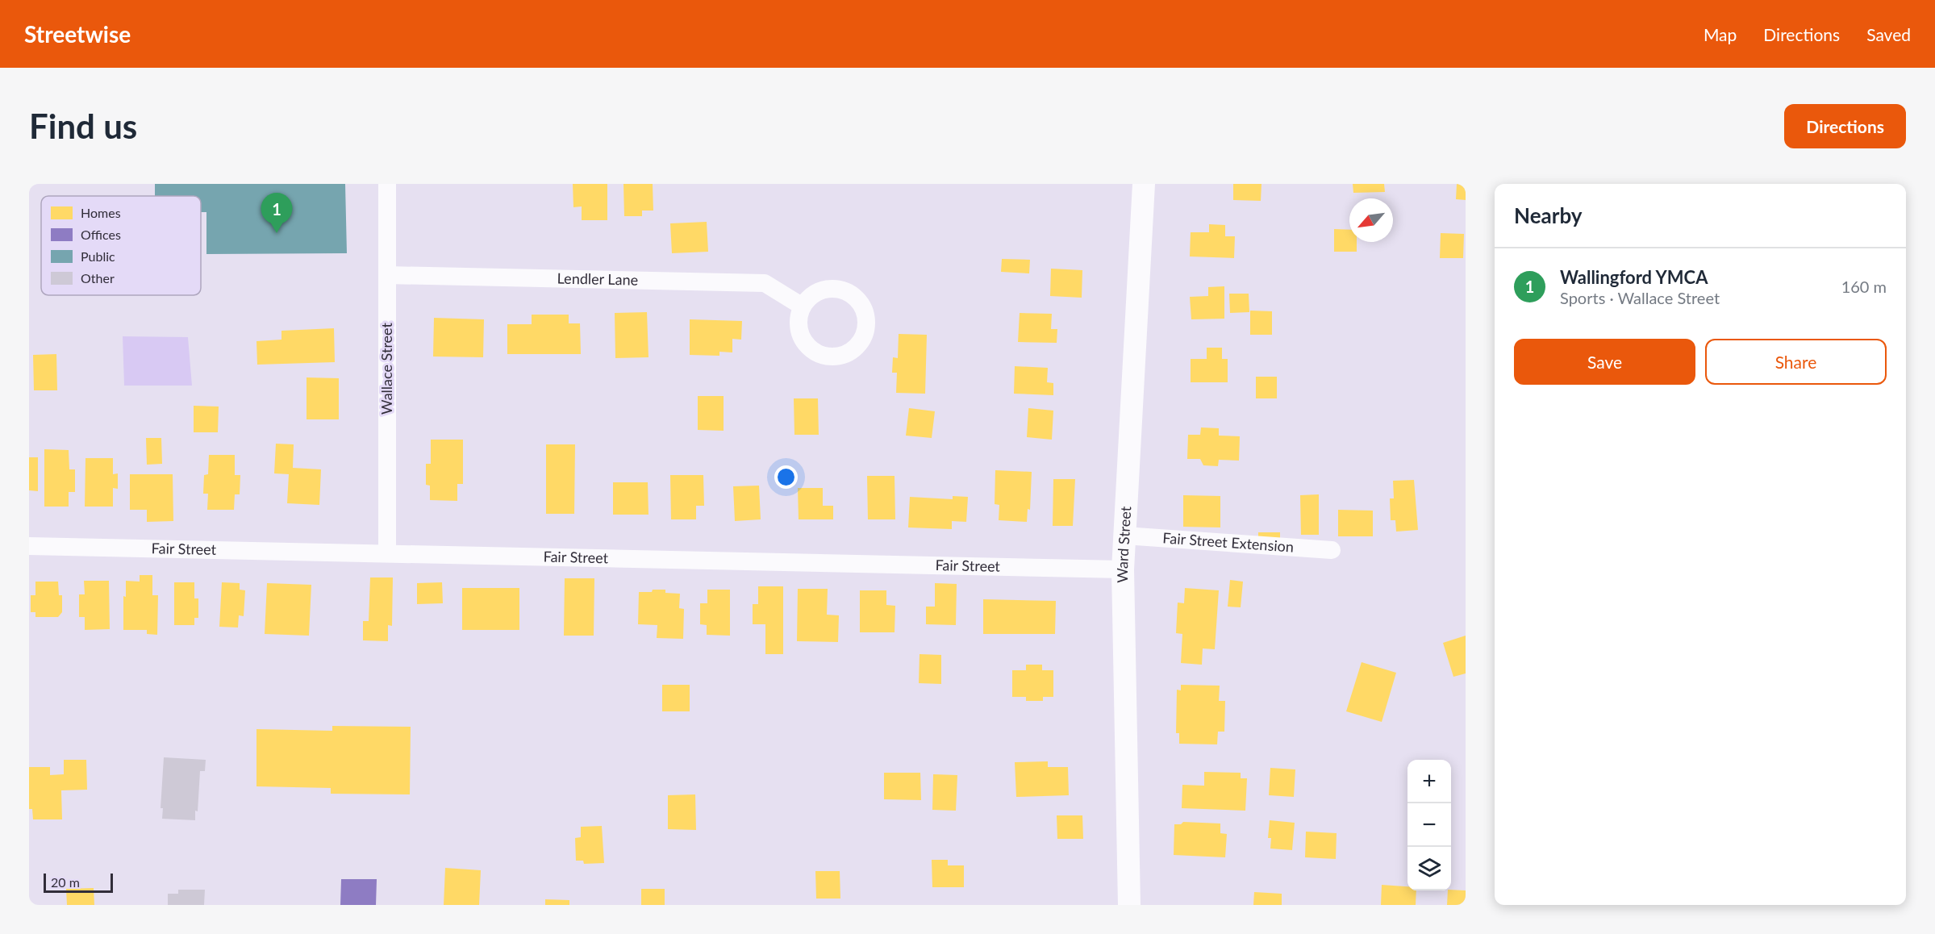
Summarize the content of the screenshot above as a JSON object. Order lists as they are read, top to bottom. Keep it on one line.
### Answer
{"streets":{"street":["Lendler Lane","Wallace Street","Fair Street Extension","Ward Street","Fair Street"]},"crossings":[["Lendler Lane","Wallace Street"],["Wallace Street","Fair Street"],["Fair Street Extension","Ward Street"],["Ward Street","Fair Street"]],"legend":["Homes","Offices","Public","Other"],"scale_bar":"20 m","north":"bottom left","page":{"header":"Streetwise","nav":["Map","Directions","Saved"],"buttons":["Directions",["Save","Share"]],"title":"Find us","heading":"Nearby","pins":"1","list":[{"mark":"1","name":"Wallingford YMCA","note":"Sports · Wallace Street","value":"160 m"}],"map_buttons":["+","−"],"scale":"20 m"}}
